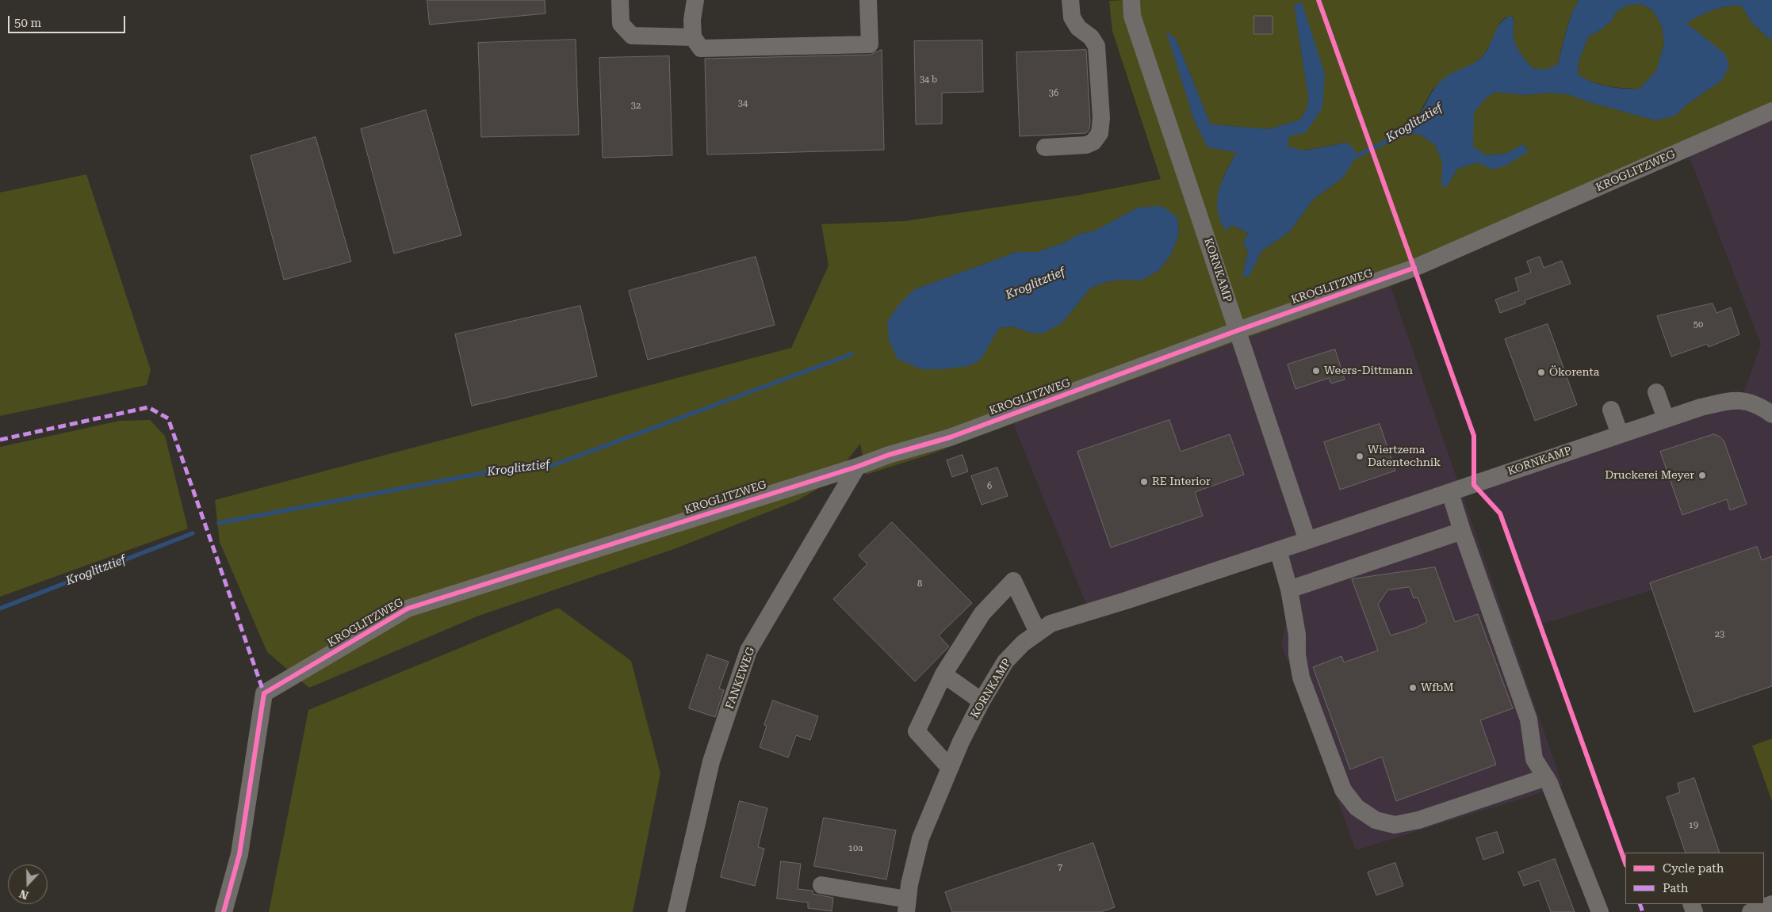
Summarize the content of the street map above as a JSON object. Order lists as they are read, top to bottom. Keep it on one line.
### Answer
{"streets":{"street":["KROGLITZWEG","KORNKAMP","FANKEWEG"]},"crossings":[["KROGLITZWEG","KORNKAMP"],["KROGLITZWEG","FANKEWEG"]],"water":["Kroglitztief"],"places":["Weers-Dittmann","Ökorenta","Wiertzema Datentechnik","Druckerei Meyer","RE Interior","WfbM"],"house_numbers":["34 b","36","34","32","50","6","8","23","19","10a","7"],"legend":["Cycle path","Path"],"scale_bar":"50 m","north":"bottom"}
